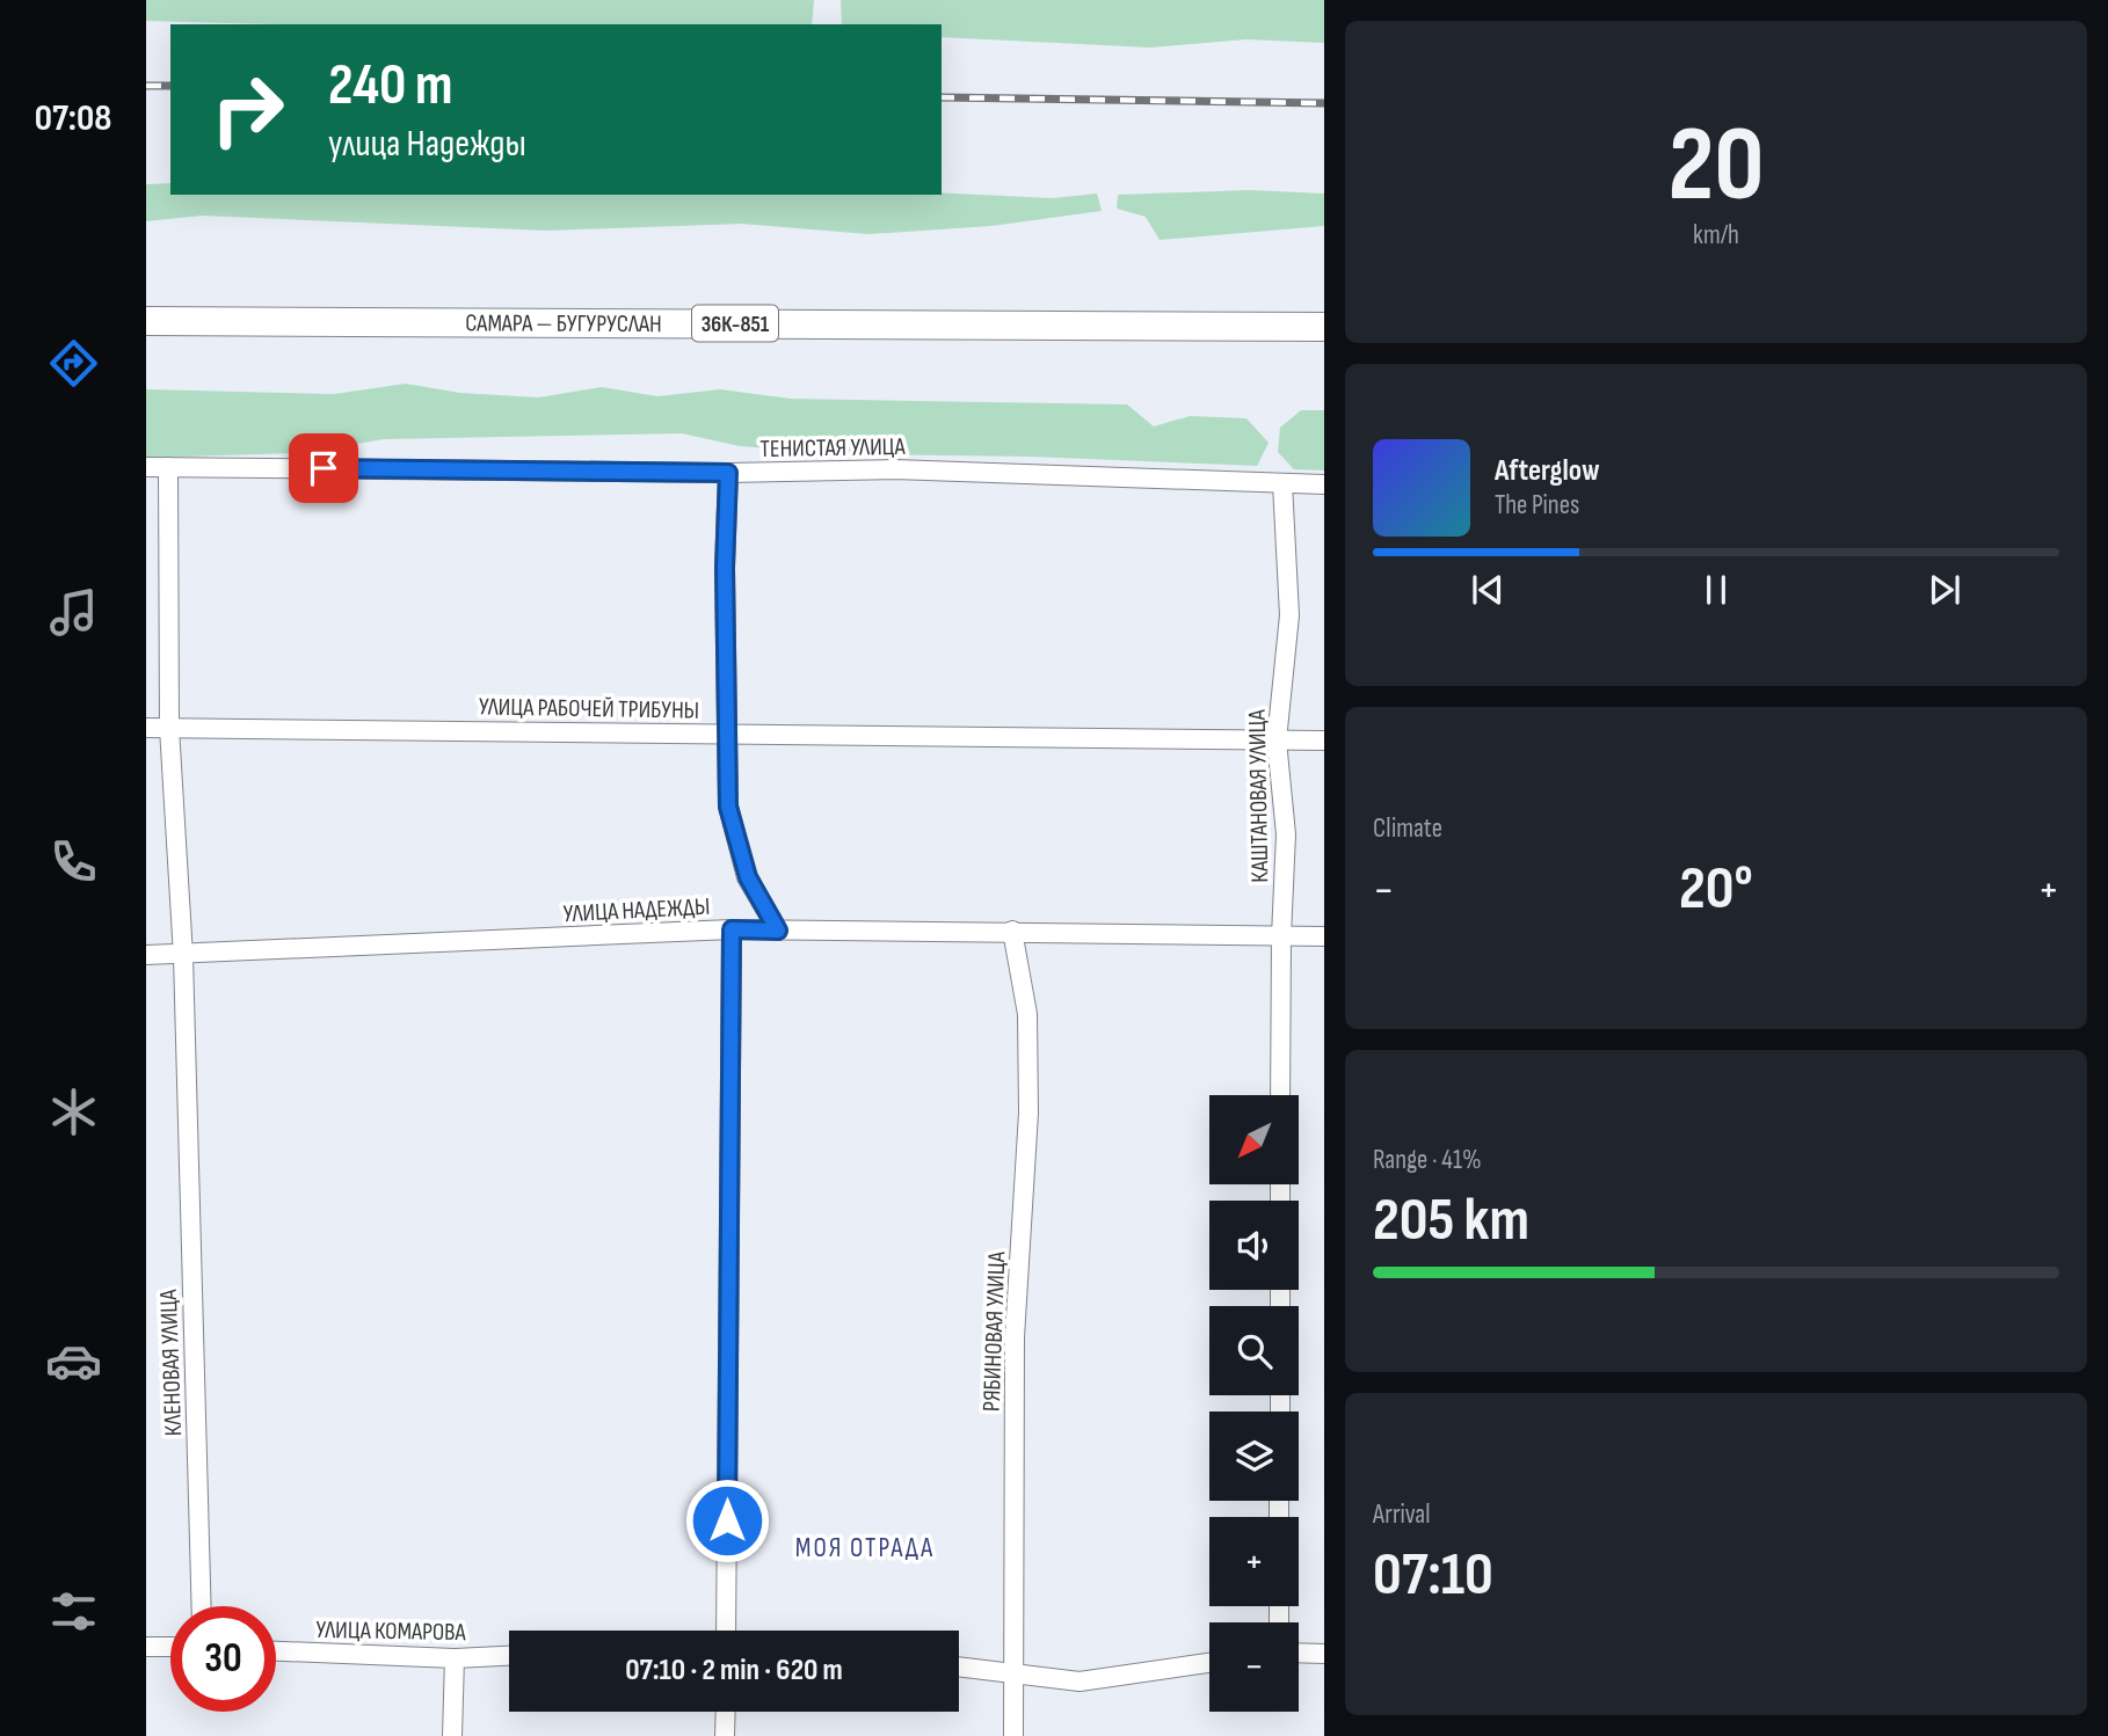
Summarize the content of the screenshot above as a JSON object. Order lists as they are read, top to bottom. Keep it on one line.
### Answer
{"streets":{"main road":["САМАРА — БУГУРУСЛАН","36К-851"],"street":["ТЕНИСТАЯ УЛИЦА","УЛИЦА РАБОЧЕЙ ТРИБУНЫ","КАШТАНОВАЯ УЛИЦА","УЛИЦА НАДЕЖДЫ","РЯБИНОВАЯ УЛИЦА","КЛЕНОВАЯ УЛИЦА","УЛИЦА КОМАРОВА"]},"crossings":[["ТЕНИСТАЯ УЛИЦА","КАШТАНОВАЯ УЛИЦА"],["ТЕНИСТАЯ УЛИЦА","КЛЕНОВАЯ УЛИЦА"],["УЛИЦА РАБОЧЕЙ ТРИБУНЫ","КАШТАНОВАЯ УЛИЦА"],["УЛИЦА РАБОЧЕЙ ТРИБУНЫ","КЛЕНОВАЯ УЛИЦА"],["КАШТАНОВАЯ УЛИЦА","УЛИЦА НАДЕЖДЫ"],["УЛИЦА НАДЕЖДЫ","РЯБИНОВАЯ УЛИЦА"],["УЛИЦА НАДЕЖДЫ","КЛЕНОВАЯ УЛИЦА"]],"districts":["МОЯ ОТРАДА"],"north":"bottom left","page":{"tabs":"07:08","tile":[["20","km/h"],"Climate",["Range · 41%","205 km"],["Arrival","07:10"]],"turn":["240 m","улица Надежды"],"song":["Afterglow","The Pines"],"heat":["−","20°","+"],"map_buttons":["+","−"],"limit":"30","trip":"07:10 · 2 min · 620 m"}}
